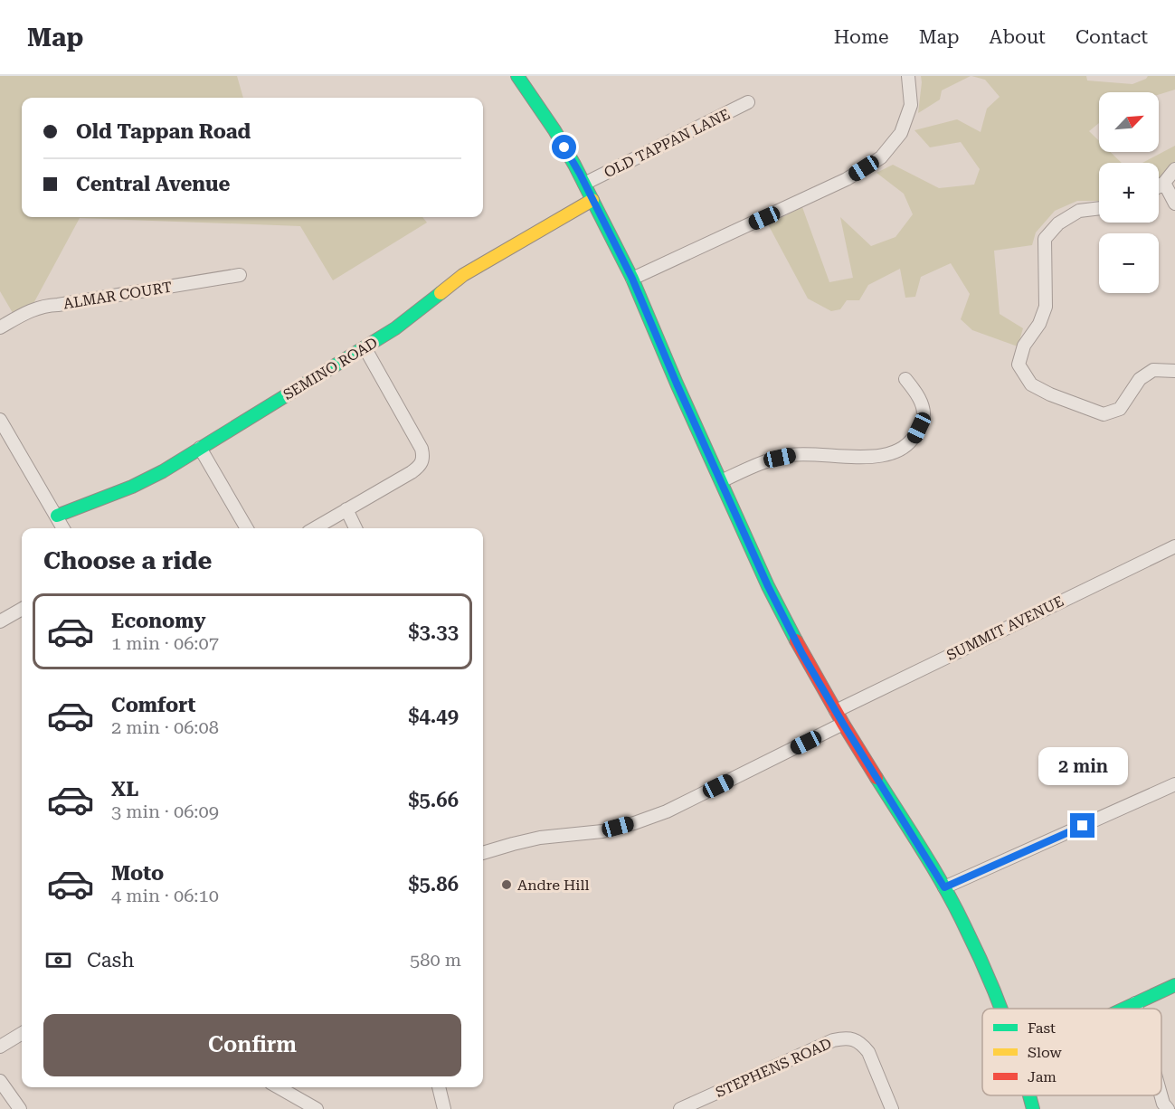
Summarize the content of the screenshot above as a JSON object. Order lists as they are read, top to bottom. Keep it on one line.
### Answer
{"streets":{"main road":["SEMINO ROAD"],"street":["OLD TAPPAN LANE","ALMAR COURT","SUMMIT AVENUE","STEPHENS ROAD"]},"places":["Andre Hill"],"legend":["Fast","Slow","Jam"],"north":"top right","page":{"header":"Map","nav":["Home","Map","About","Contact"],"map_buttons":["+","−"],"banner":["Old Tappan Road","Central Avenue"],"heading":"Choose a ride","list":[{"name":"Economy","note":"1 min · 06:07","value":"$3.33"},{"name":"Comfort","note":"2 min · 06:08","value":"$4.49"},{"name":"XL","note":"3 min · 06:09","value":"$5.66"},{"name":"Moto","note":"4 min · 06:10","value":"$5.86"}],"bubble":"2 min","pay":["Cash","580 m"],"buttons":"Confirm"}}
